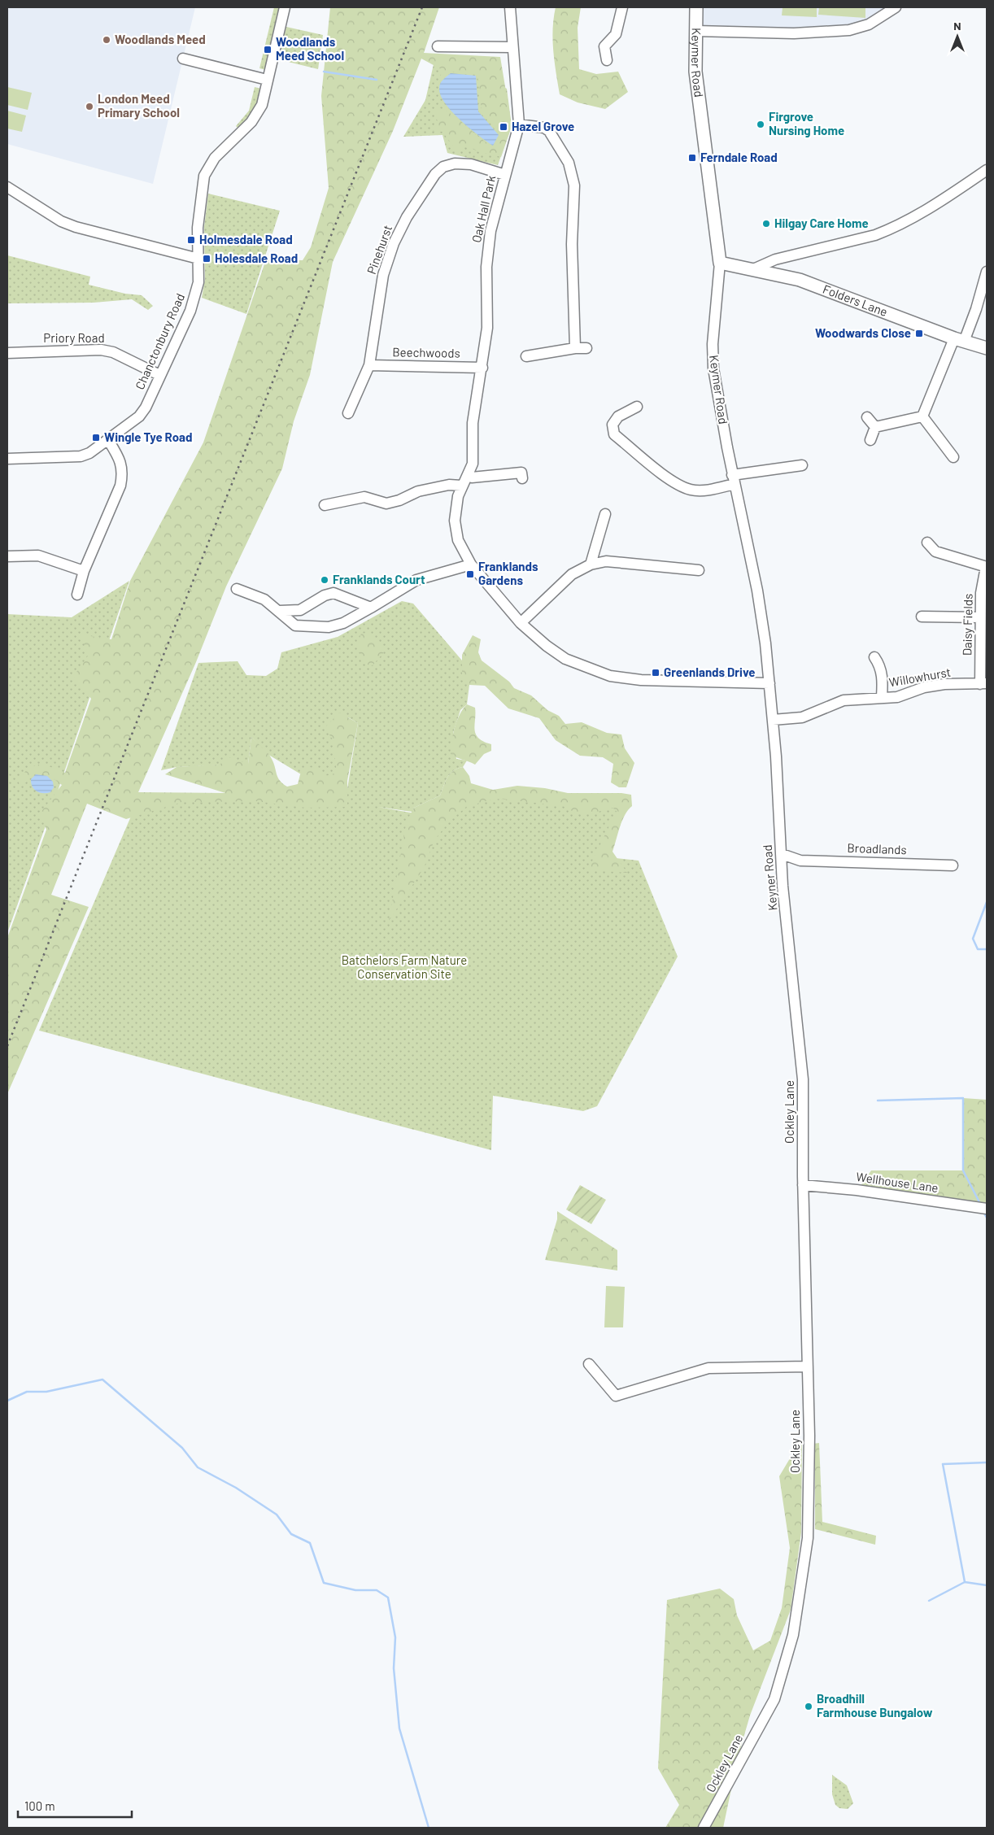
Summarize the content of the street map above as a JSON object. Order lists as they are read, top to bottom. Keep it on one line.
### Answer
{"streets":{"main road":["Keymer Road","Folders Lane"],"street":["Oak Hall Park","Pinehurst","Priory Road","Chanctonbury Road","Beechwoods","Daisy Fields","Willowhurst","Broadlands","Keyner Road","Ockley Lane","Wellhouse Lane"]},"crossings":[["Keymer Road","Folders Lane"],["Keymer Road","Willowhurst"],["Keymer Road","Keyner Road"],["Oak Hall Park","Pinehurst"],["Oak Hall Park","Beechwoods"],["Pinehurst","Beechwoods"],["Priory Road","Chanctonbury Road"],["Daisy Fields","Willowhurst"],["Willowhurst","Keyner Road"],["Broadlands","Keyner Road"],["Keyner Road","Ockley Lane"],["Ockley Lane","Wellhouse Lane"]],"parks":["Batchelors Farm Nature Conservation Site"],"places":{"other":["Woodlands Meed","London Meed Primary School","Firgrove Nursing Home","Hilgay Care Home","Franklands Court","Broadhill Farmhouse Bungalow"],"transit":["Woodlands Meed School","Hazel Grove","Ferndale Road","Holmesdale Road","Holesdale Road","Woodwards Close","Wingle Tye Road","Franklands Gardens","Greenlands Drive"]},"scale_bar":"100 m","north":"top"}
